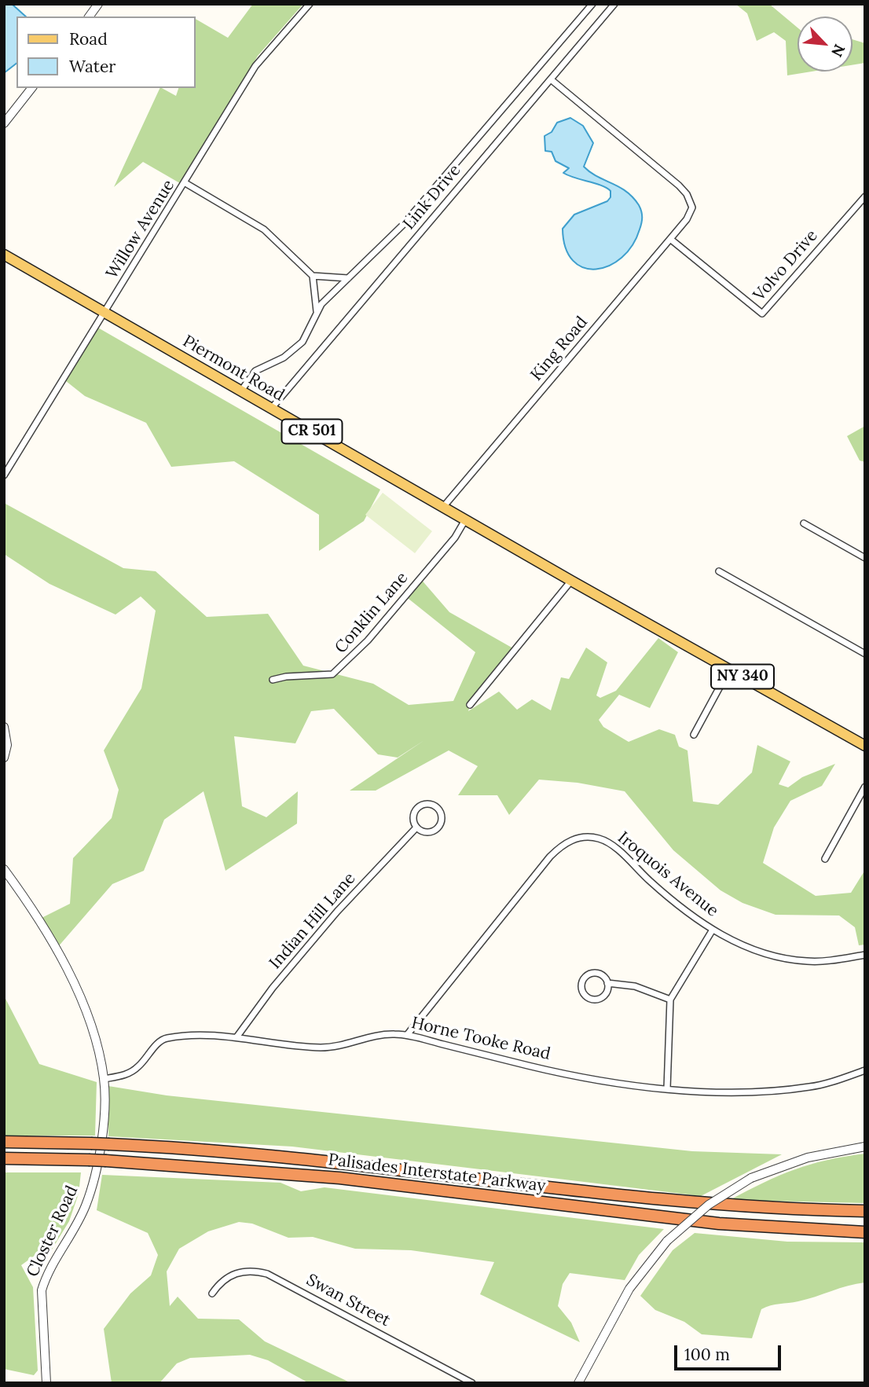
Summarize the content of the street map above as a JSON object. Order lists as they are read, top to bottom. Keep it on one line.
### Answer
{"streets":{"highway":["Palisades Interstate Parkway"],"main road":["Piermont Road","CR 501","NY 340"],"street":["Link Drive","Willow Avenue","Volvo Drive","King Road","Conklin Lane","Iroquois Avenue","Indian Hill Lane","Horne Tooke Road","Closter Road","Swan Street"]},"crossings":[["Link Drive","King Road"],["Link Drive","Piermont Road"],["Willow Avenue","Piermont Road"],["Volvo Drive","King Road"],["King Road","Piermont Road"],["Piermont Road","Conklin Lane"],["Piermont Road","NY 340"],["Iroquois Avenue","Horne Tooke Road"],["Indian Hill Lane","Horne Tooke Road"],["Horne Tooke Road","Closter Road"]],"legend":["Road","Water"],"scale_bar":"100 m","north":"bottom right"}
